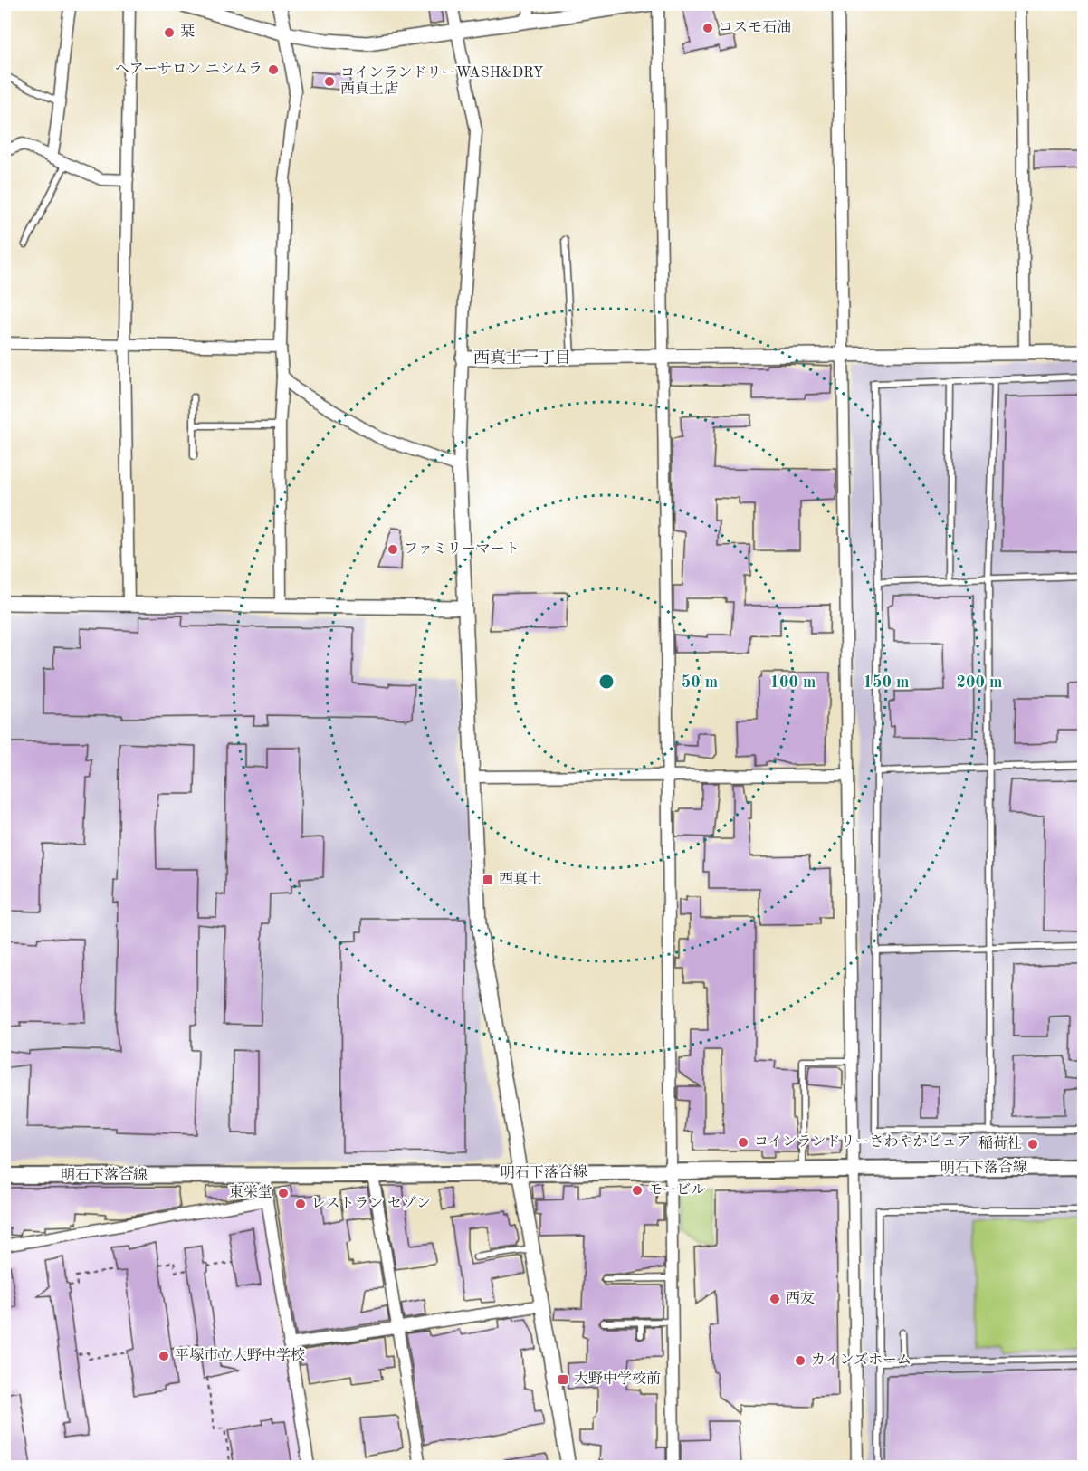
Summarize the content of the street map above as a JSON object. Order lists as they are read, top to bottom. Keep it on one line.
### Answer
{"streets":{"main road":["明石下落合線"]},"districts":["西真土一丁目"],"places":{"other":["コスモ石油","栞","ヘアーサロン ニシムラ","コインランドリーWASH&DRY 西真土店","ファミリーマート","コインランドリーさわやかピュア","稲荷社","モービル","東栄堂","レストラン セゾン","西友","平塚市立大野中学校","カインズホーム"],"transit":["西真土","大野中学校前"]},"rings":["50 m","100 m","150 m","200 m"]}
